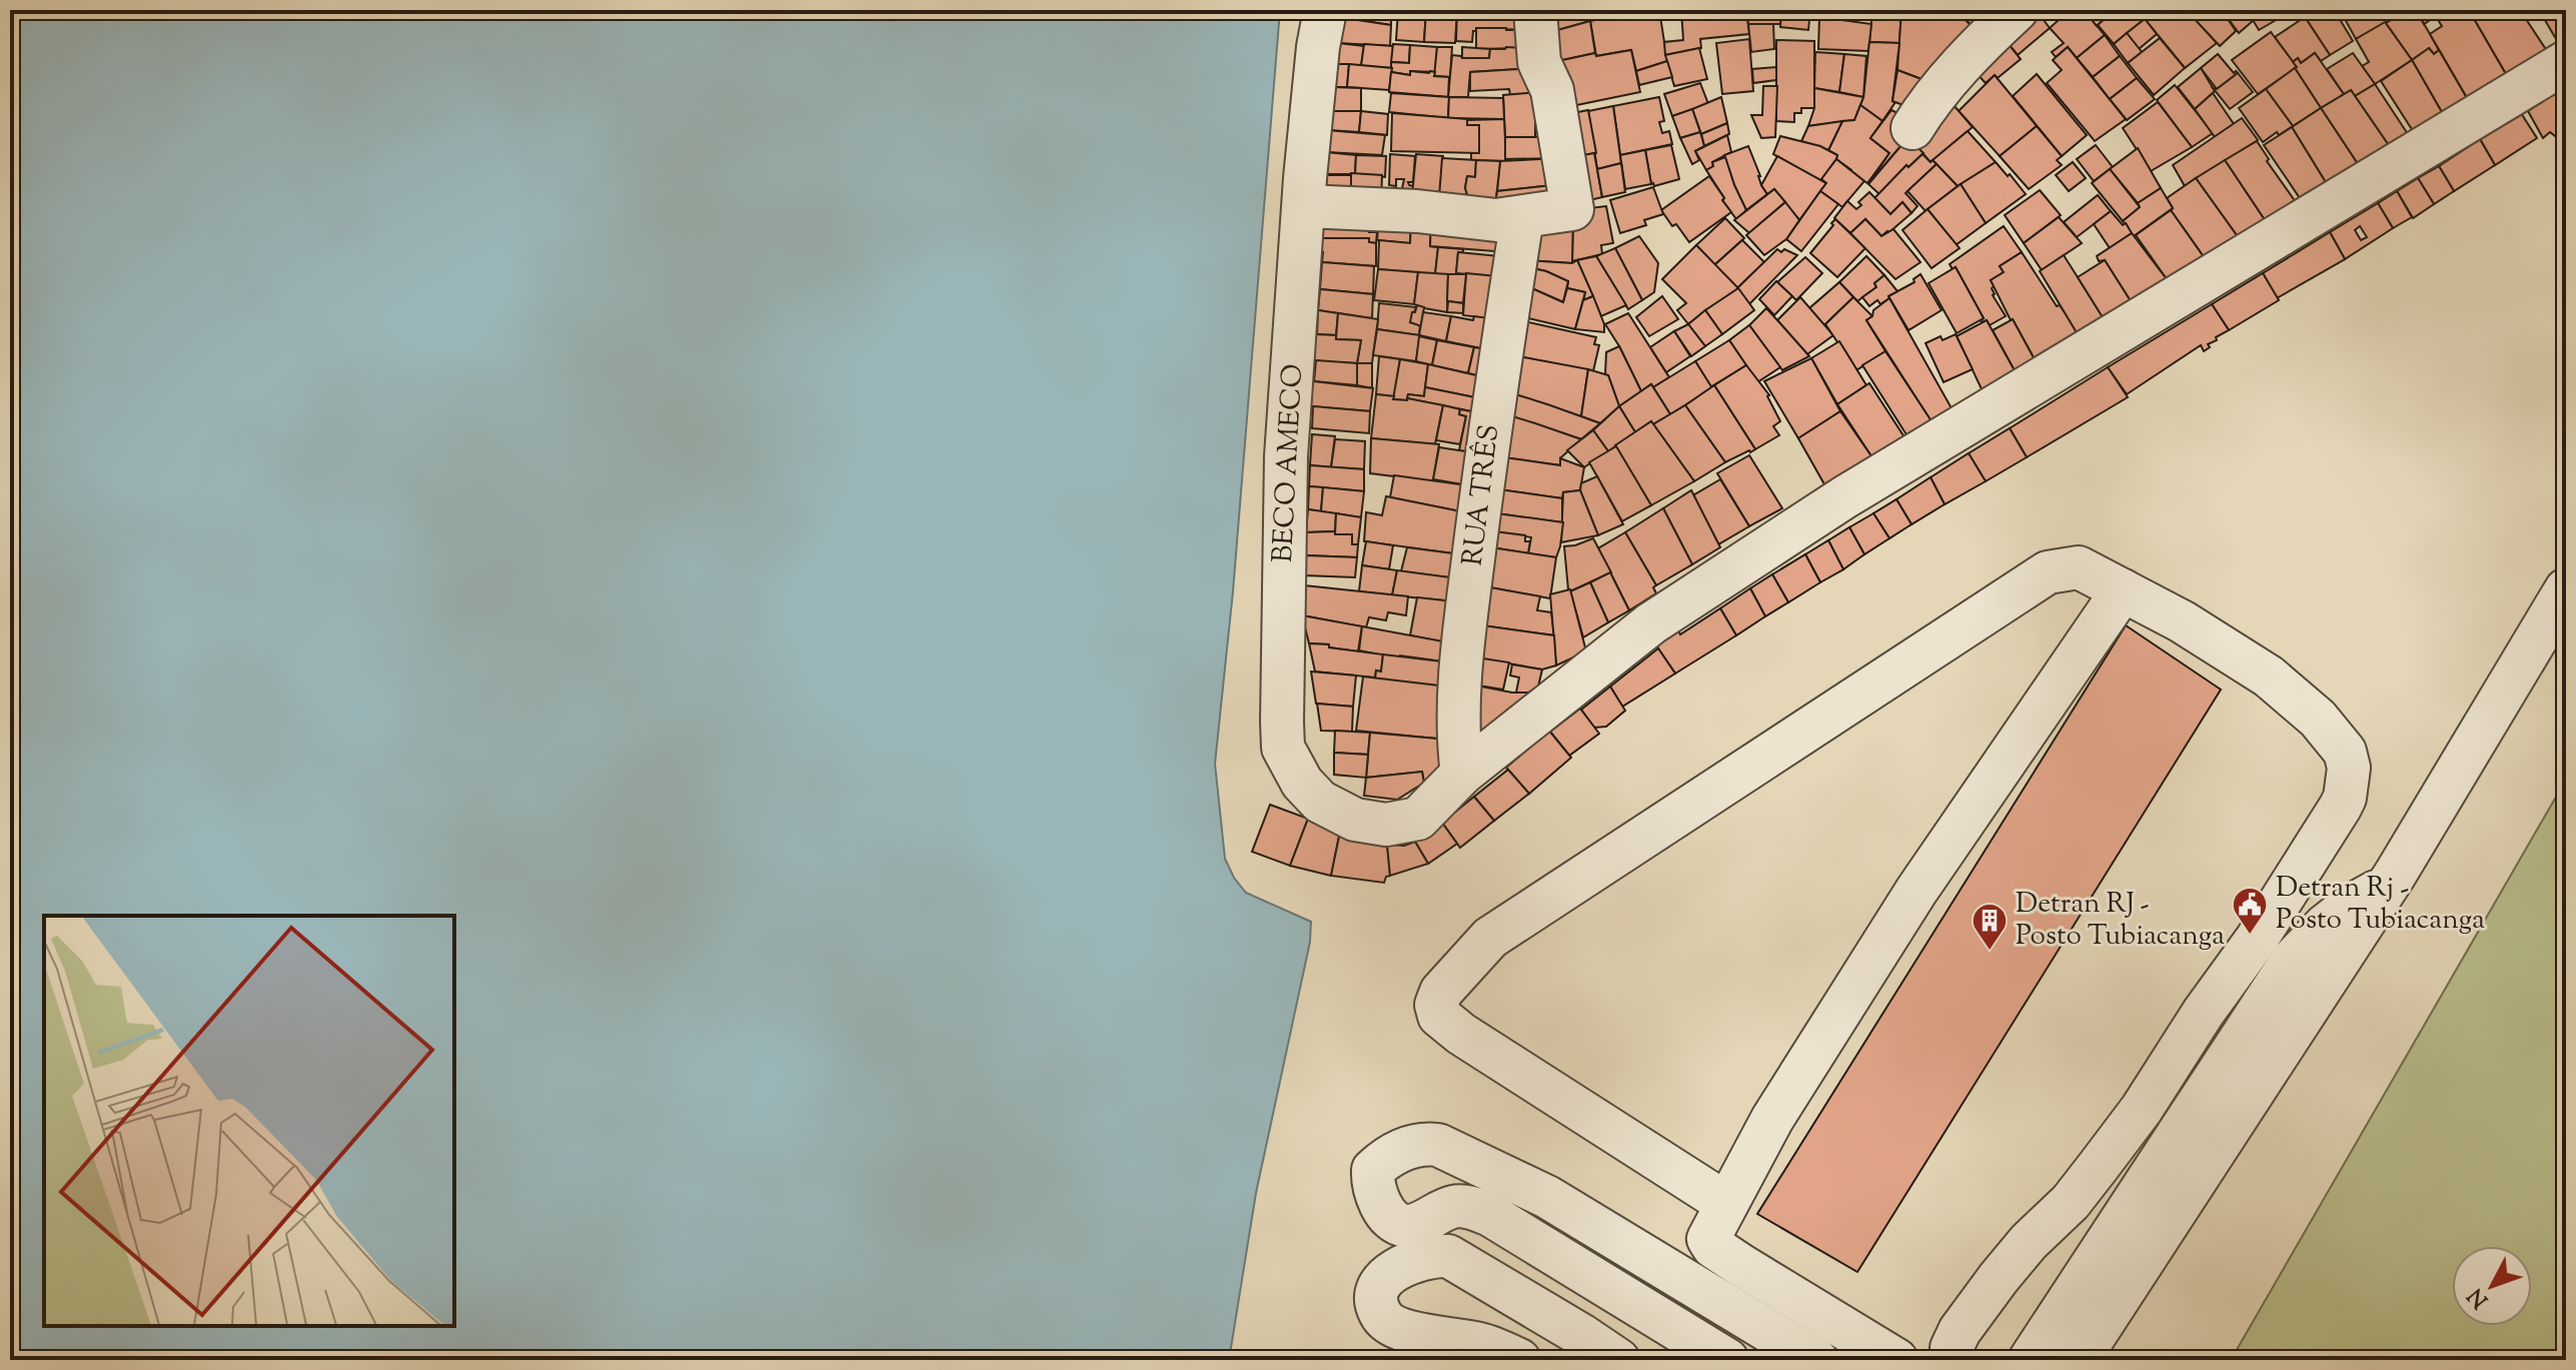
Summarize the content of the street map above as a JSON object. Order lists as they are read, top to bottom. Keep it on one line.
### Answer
{"streets":{"street":["BECO AMECO","RUA TRÊS"]},"crossings":[["BECO AMECO","RUA TRÊS"]],"places":{"public building":["Detran Rj - Posto Tubiacanga"],"building":["Detran RJ - Posto Tubiacanga"]},"north":"bottom left"}
